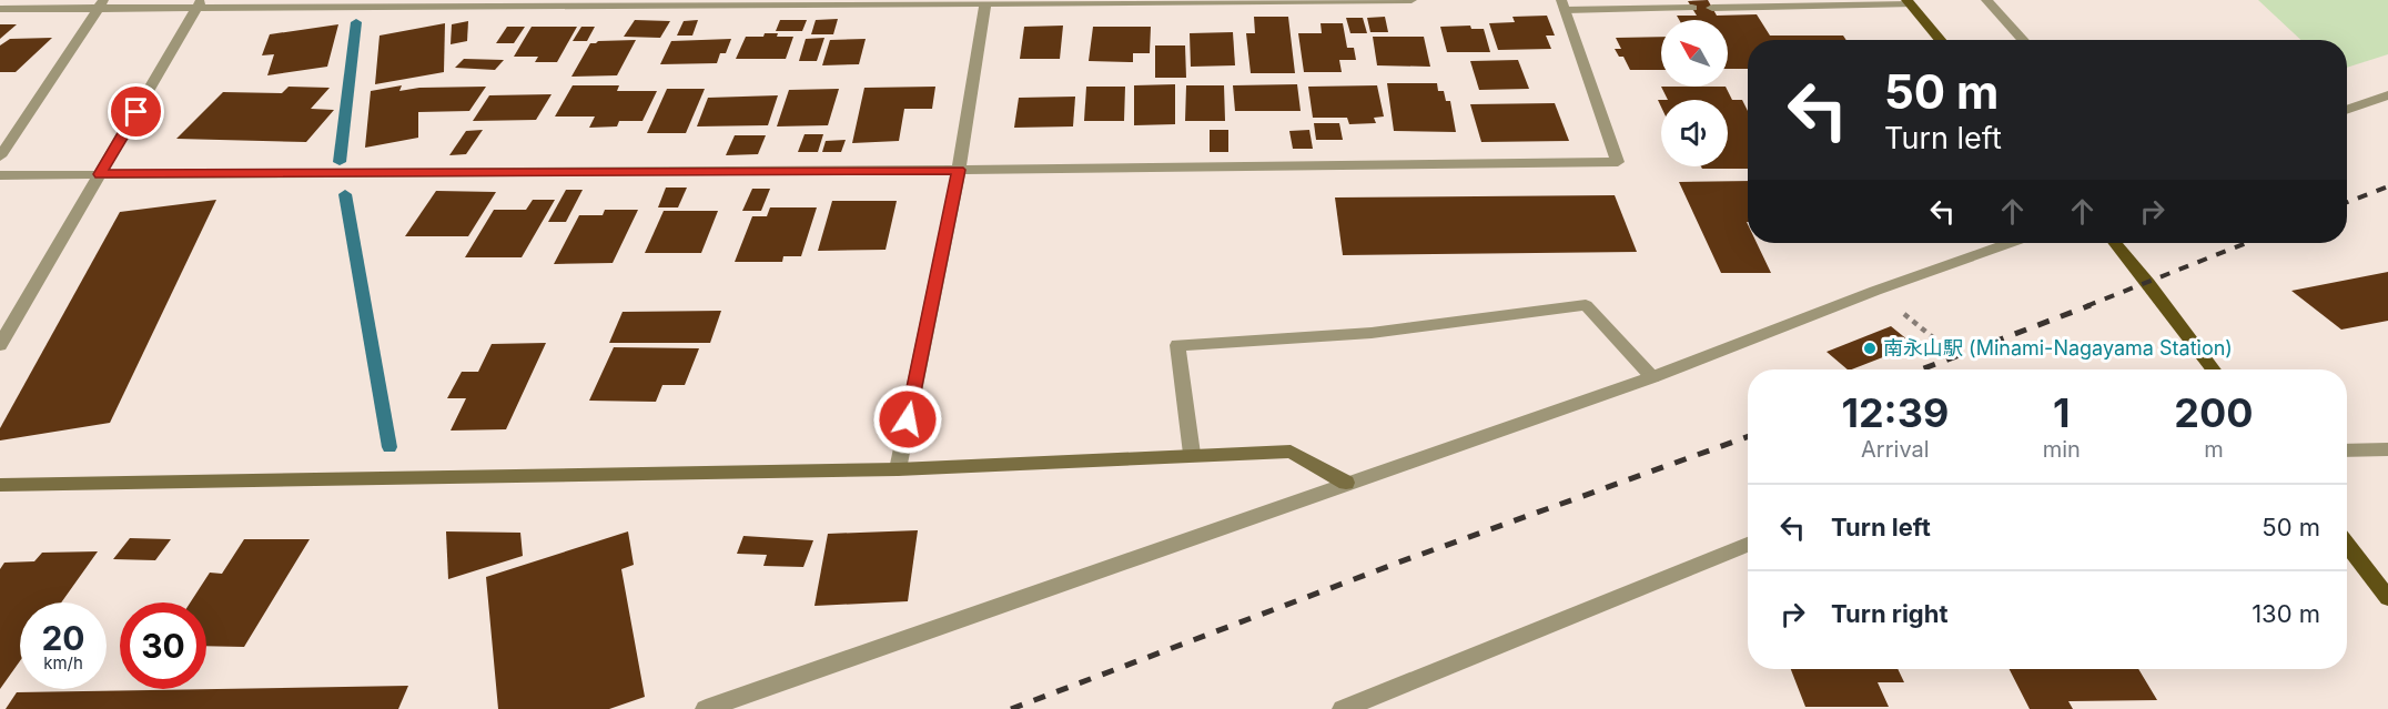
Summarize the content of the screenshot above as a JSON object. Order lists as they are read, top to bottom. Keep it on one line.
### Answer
{"places":["南永山駅 (Minami-Nagayama Station)"],"north":"top left","page":{"turn":["50 m","Turn left"],"eta":["12:39","Arrival","1","min","200","m"],"list":[{"name":"Turn left","value":"50 m"},{"name":"Turn right","value":"130 m"}],"speed":"20 km/h","limit":"30"}}
